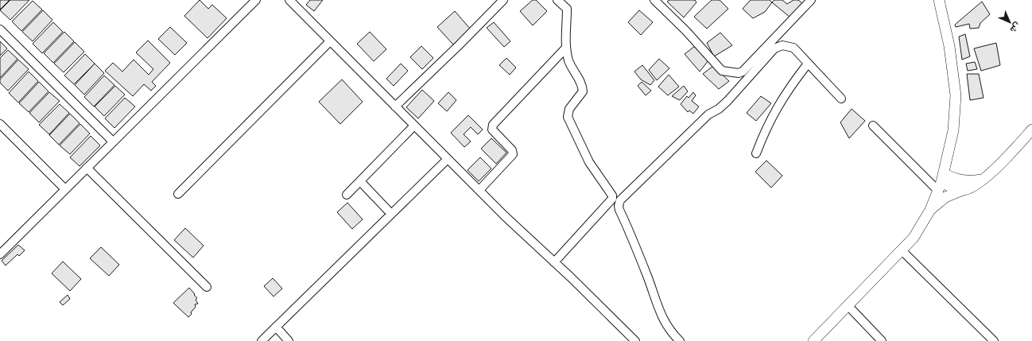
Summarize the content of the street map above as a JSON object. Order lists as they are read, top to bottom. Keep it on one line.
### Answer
{"north":"bottom right"}
